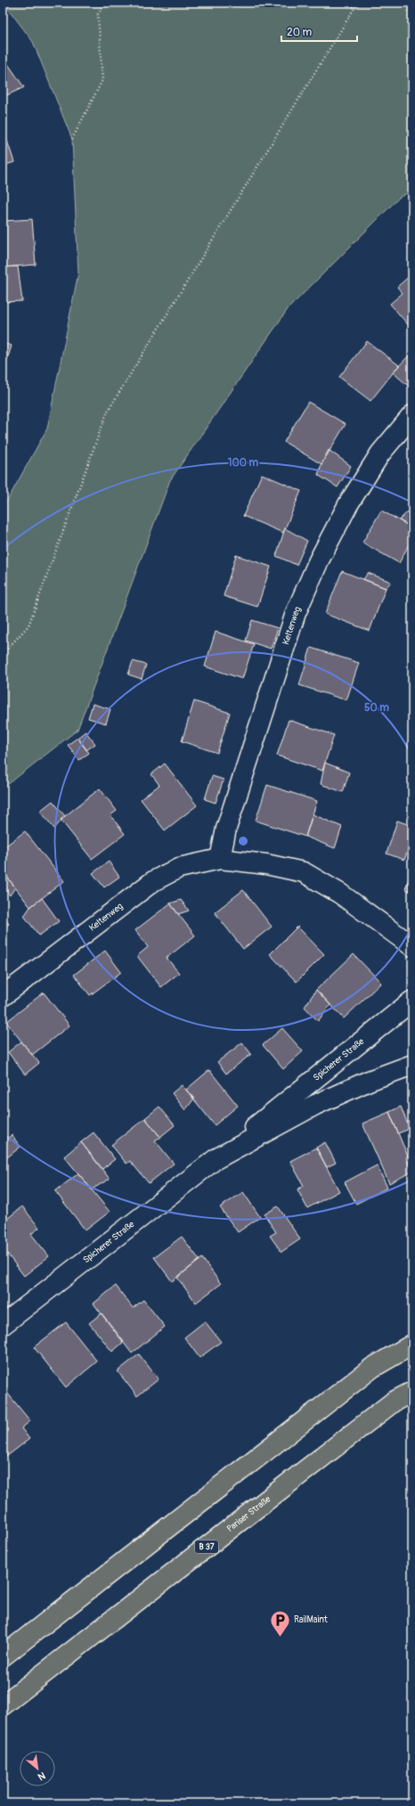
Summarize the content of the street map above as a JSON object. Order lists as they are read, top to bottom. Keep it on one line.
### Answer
{"streets":{"main road":["Pariser Straße","B 37"],"street":["Keltenweg","Spicherer Straße"]},"places":{"parking":["RailMaint"]},"scale_bar":"20 m","north":"bottom right","rings":["100 m","50 m"]}
